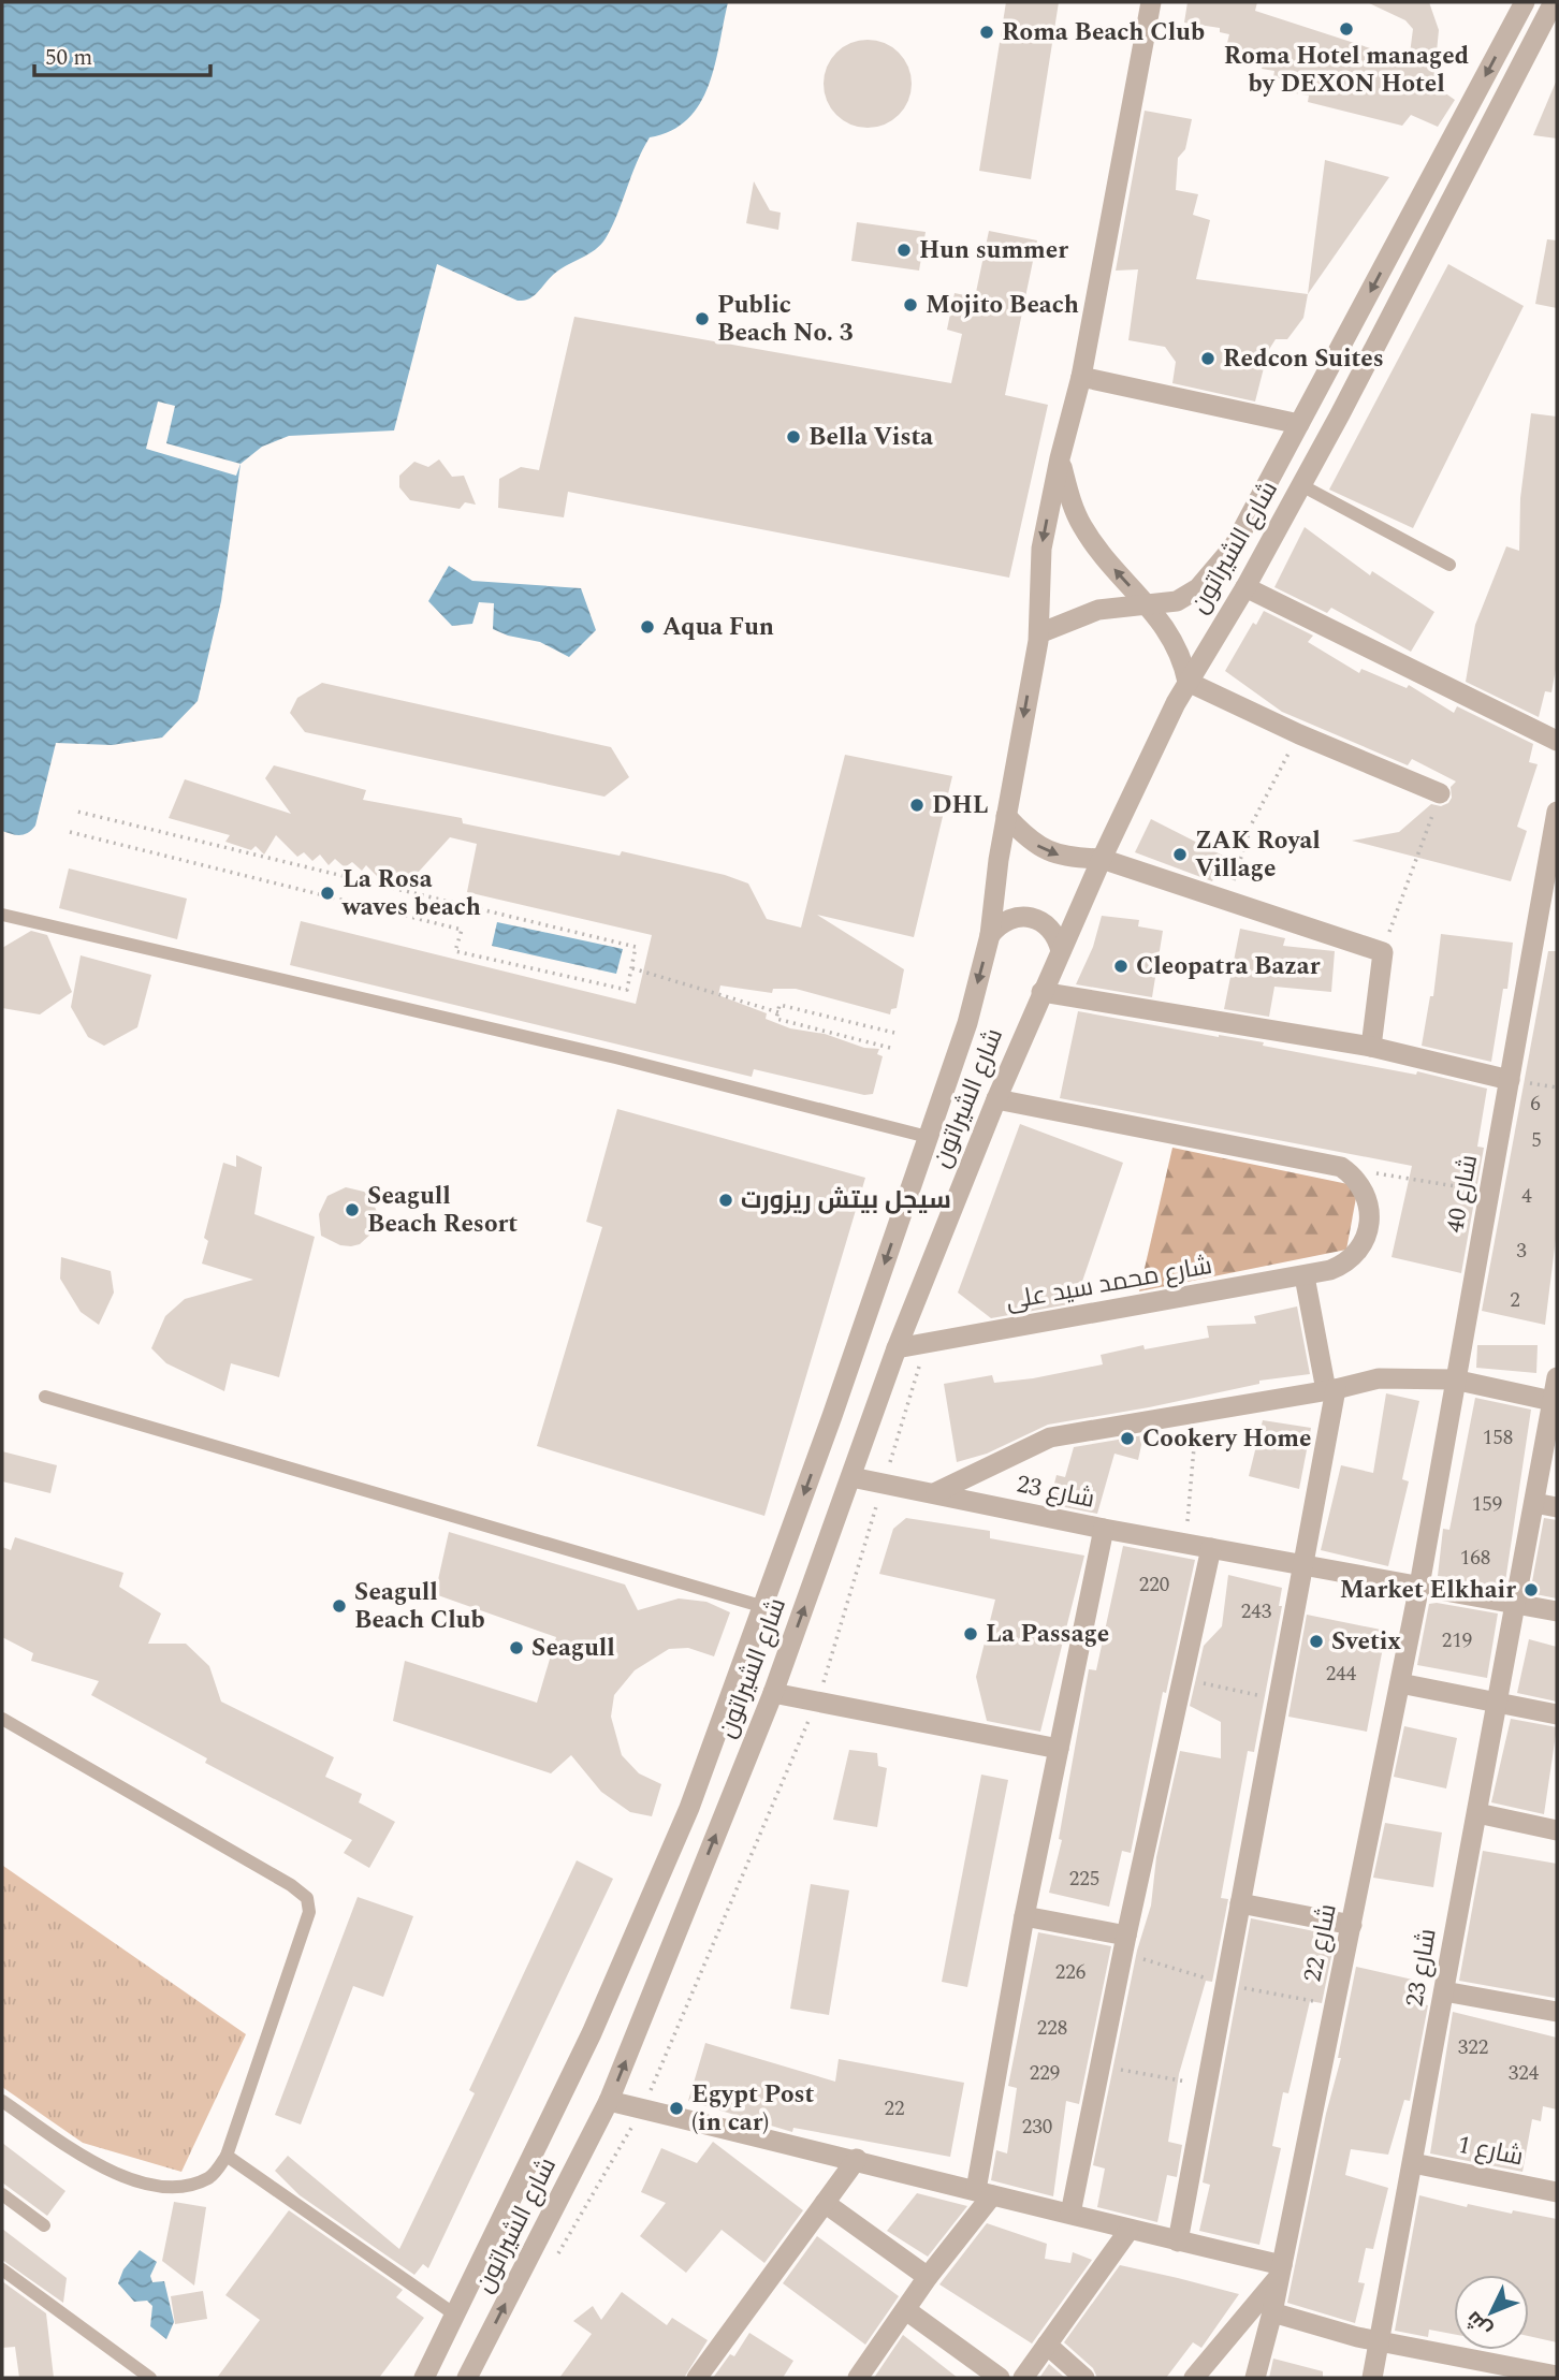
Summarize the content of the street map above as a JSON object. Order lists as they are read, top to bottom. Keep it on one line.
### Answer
{"streets":{"street":["شارع الشيراتون","شارع 40","شارع محمد سيد على","شارع 23","شارع 22","شارع 1"]},"crossings":[["شارع الشيراتون","شارع محمد سيد على"],["شارع الشيراتون","شارع 23"],["شارع 40","شارع 23"],["شارع 40","شارع 22"],["شارع 23","شارع 22"],["شارع 23","شارع 1"]],"places":["Roma Hotel managed by DEXON Hotel","Roma Beach Club","Hun summer","Mojito Beach","Public Beach No. 3","Redcon Suites","Bella Vista","Aqua Fun","DHL","ZAK Royal Village","La Rosa waves beach","Cleopatra Bazar","سيجل بيتش ريزورت","Seagull Beach Resort","Cookery Home","Market Elkhair","Seagull Beach Club","La Passage","Svetix","Seagull","Egypt Post (in car)"],"house_numbers":["6","5","4","3","2","158","159","168","220","243","219","244","225","226","228","322","229","324","22","230"],"scale_bar":"50 m","north":"bottom left"}
